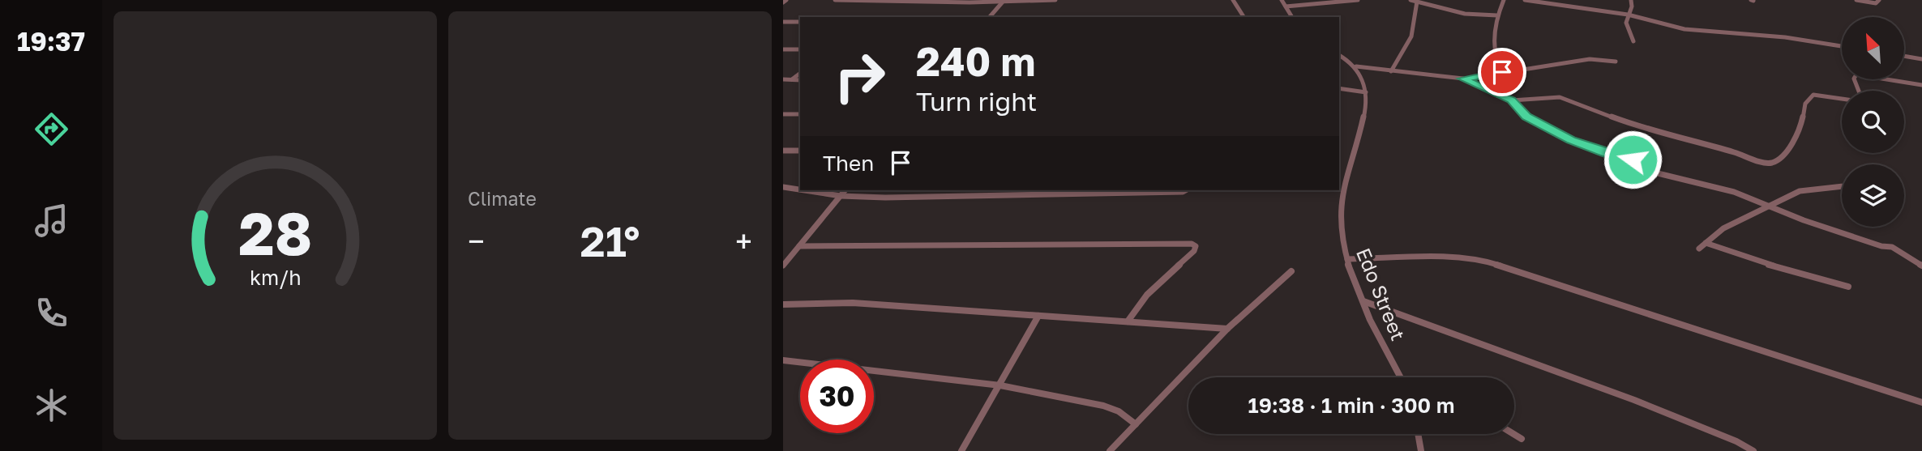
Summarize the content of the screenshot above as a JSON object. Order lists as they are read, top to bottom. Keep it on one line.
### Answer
{"streets":{"street":["Edo Street"]},"north":"top left","page":{"tabs":"19:37","tile":"Climate","turn":["240 m","Turn right"],"then":"Then","heat":["−","21°","+"],"limit":"30","trip":"19:38 · 1 min · 300 m","gauge":["28","km/h"]}}
